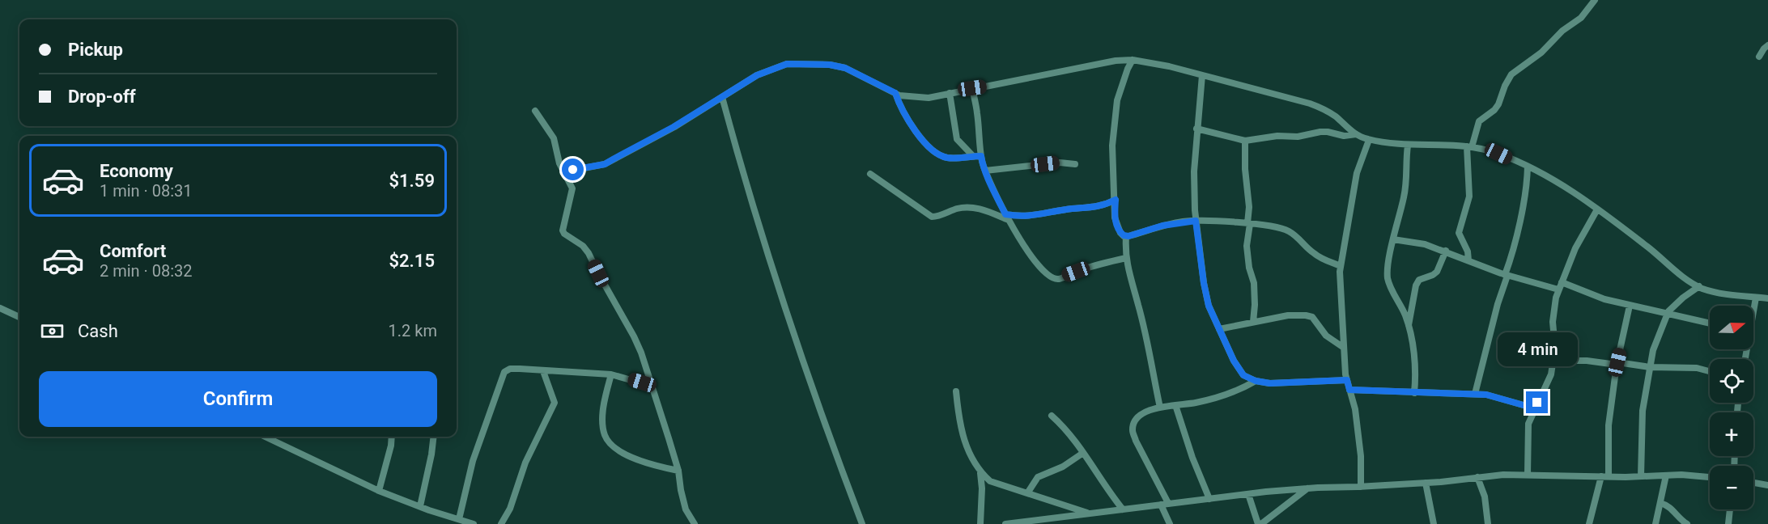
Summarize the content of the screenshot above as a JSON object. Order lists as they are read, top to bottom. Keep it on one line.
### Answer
{"north":"right","page":{"banner":["Pickup","Drop-off"],"list":[{"name":"Economy","note":"1 min · 08:31","value":"$1.59"},{"name":"Comfort","note":"2 min · 08:32","value":"$2.15"}],"pay":["Cash","1.2 km"],"map_buttons":["+","−"],"bubble":"4 min","buttons":"Confirm"}}
